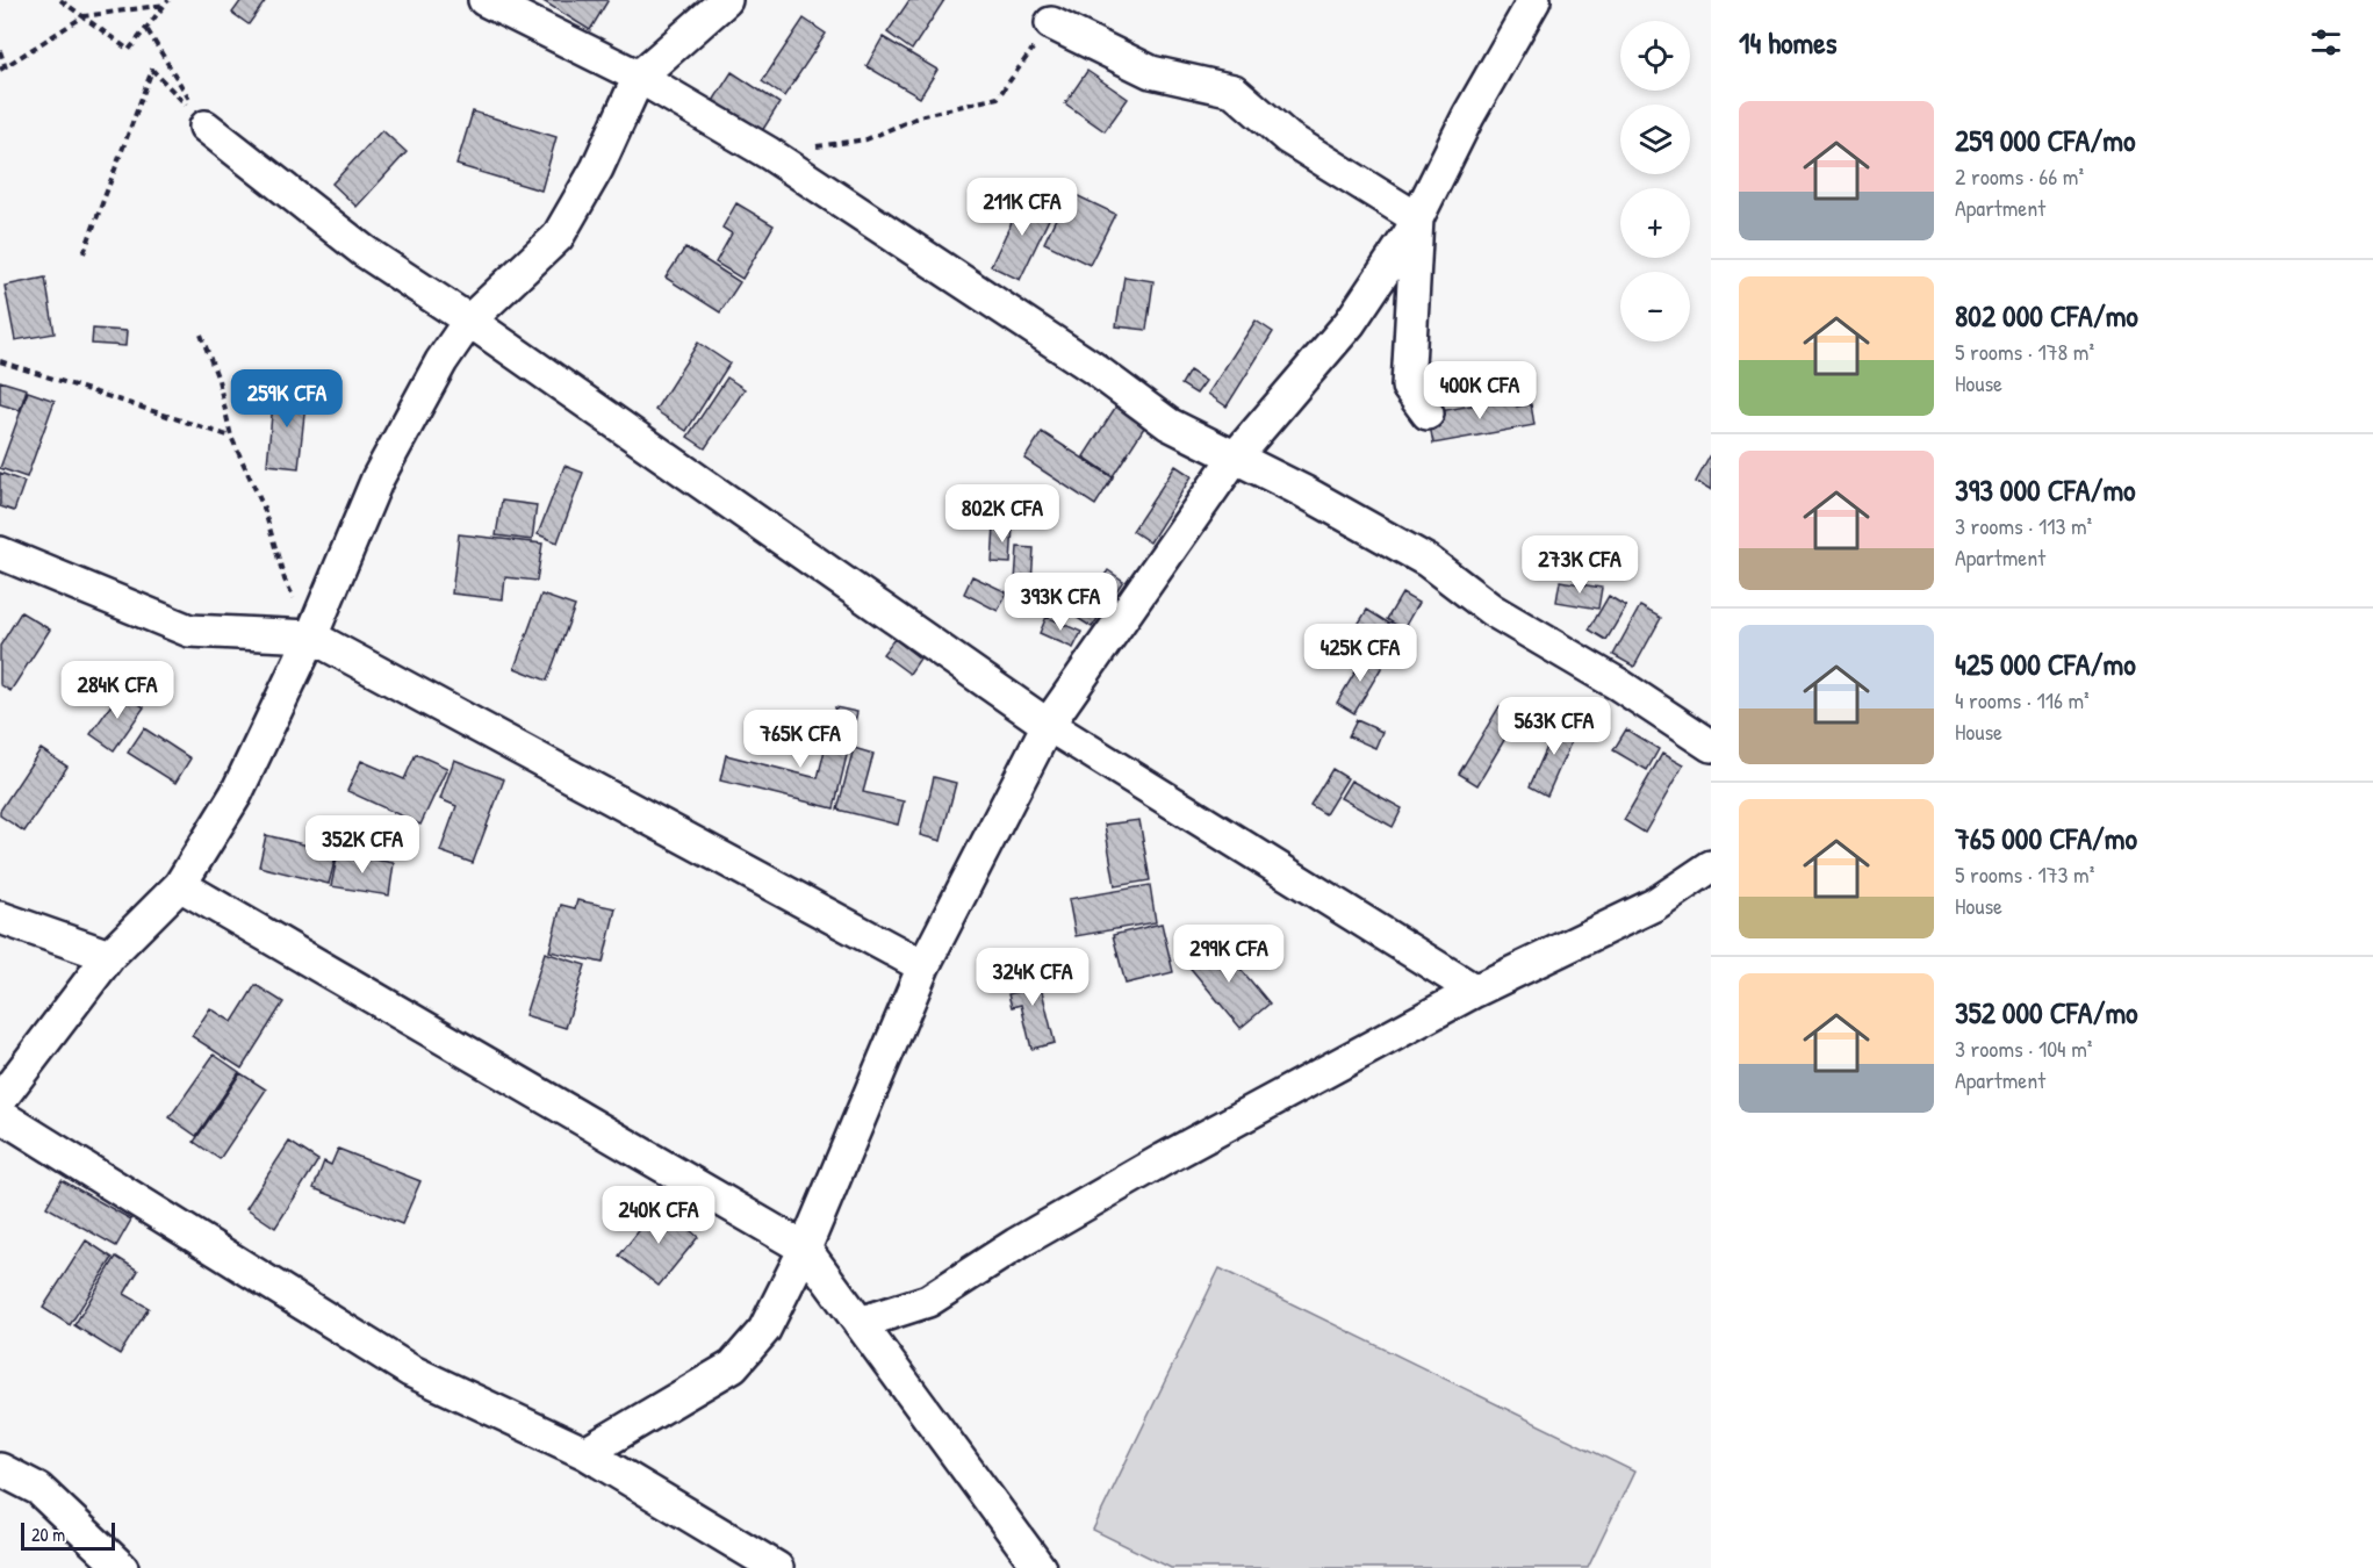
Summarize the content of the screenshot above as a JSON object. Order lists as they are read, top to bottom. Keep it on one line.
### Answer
{"scale_bar":"20 m","page":{"heading":"14 homes","map_buttons":["+","−"],"list":[{"name":"259 000 CFA/mo","note":"2 rooms · 66 m² · Apartment"},{"name":"802 000 CFA/mo","note":"5 rooms · 178 m² · House"},{"name":"393 000 CFA/mo","note":"3 rooms · 113 m² · Apartment"},{"name":"425 000 CFA/mo","note":"4 rooms · 116 m² · House"},{"name":"765 000 CFA/mo","note":"5 rooms · 173 m² · House"},{"name":"352 000 CFA/mo","note":"3 rooms · 104 m² · Apartment"}],"price":["211K CFA","400K CFA","259K CFA","802K CFA","273K CFA","393K CFA","425K CFA","284K CFA","563K CFA","765K CFA","352K CFA","299K CFA","324K CFA","240K CFA"],"scale":"20 m"}}
